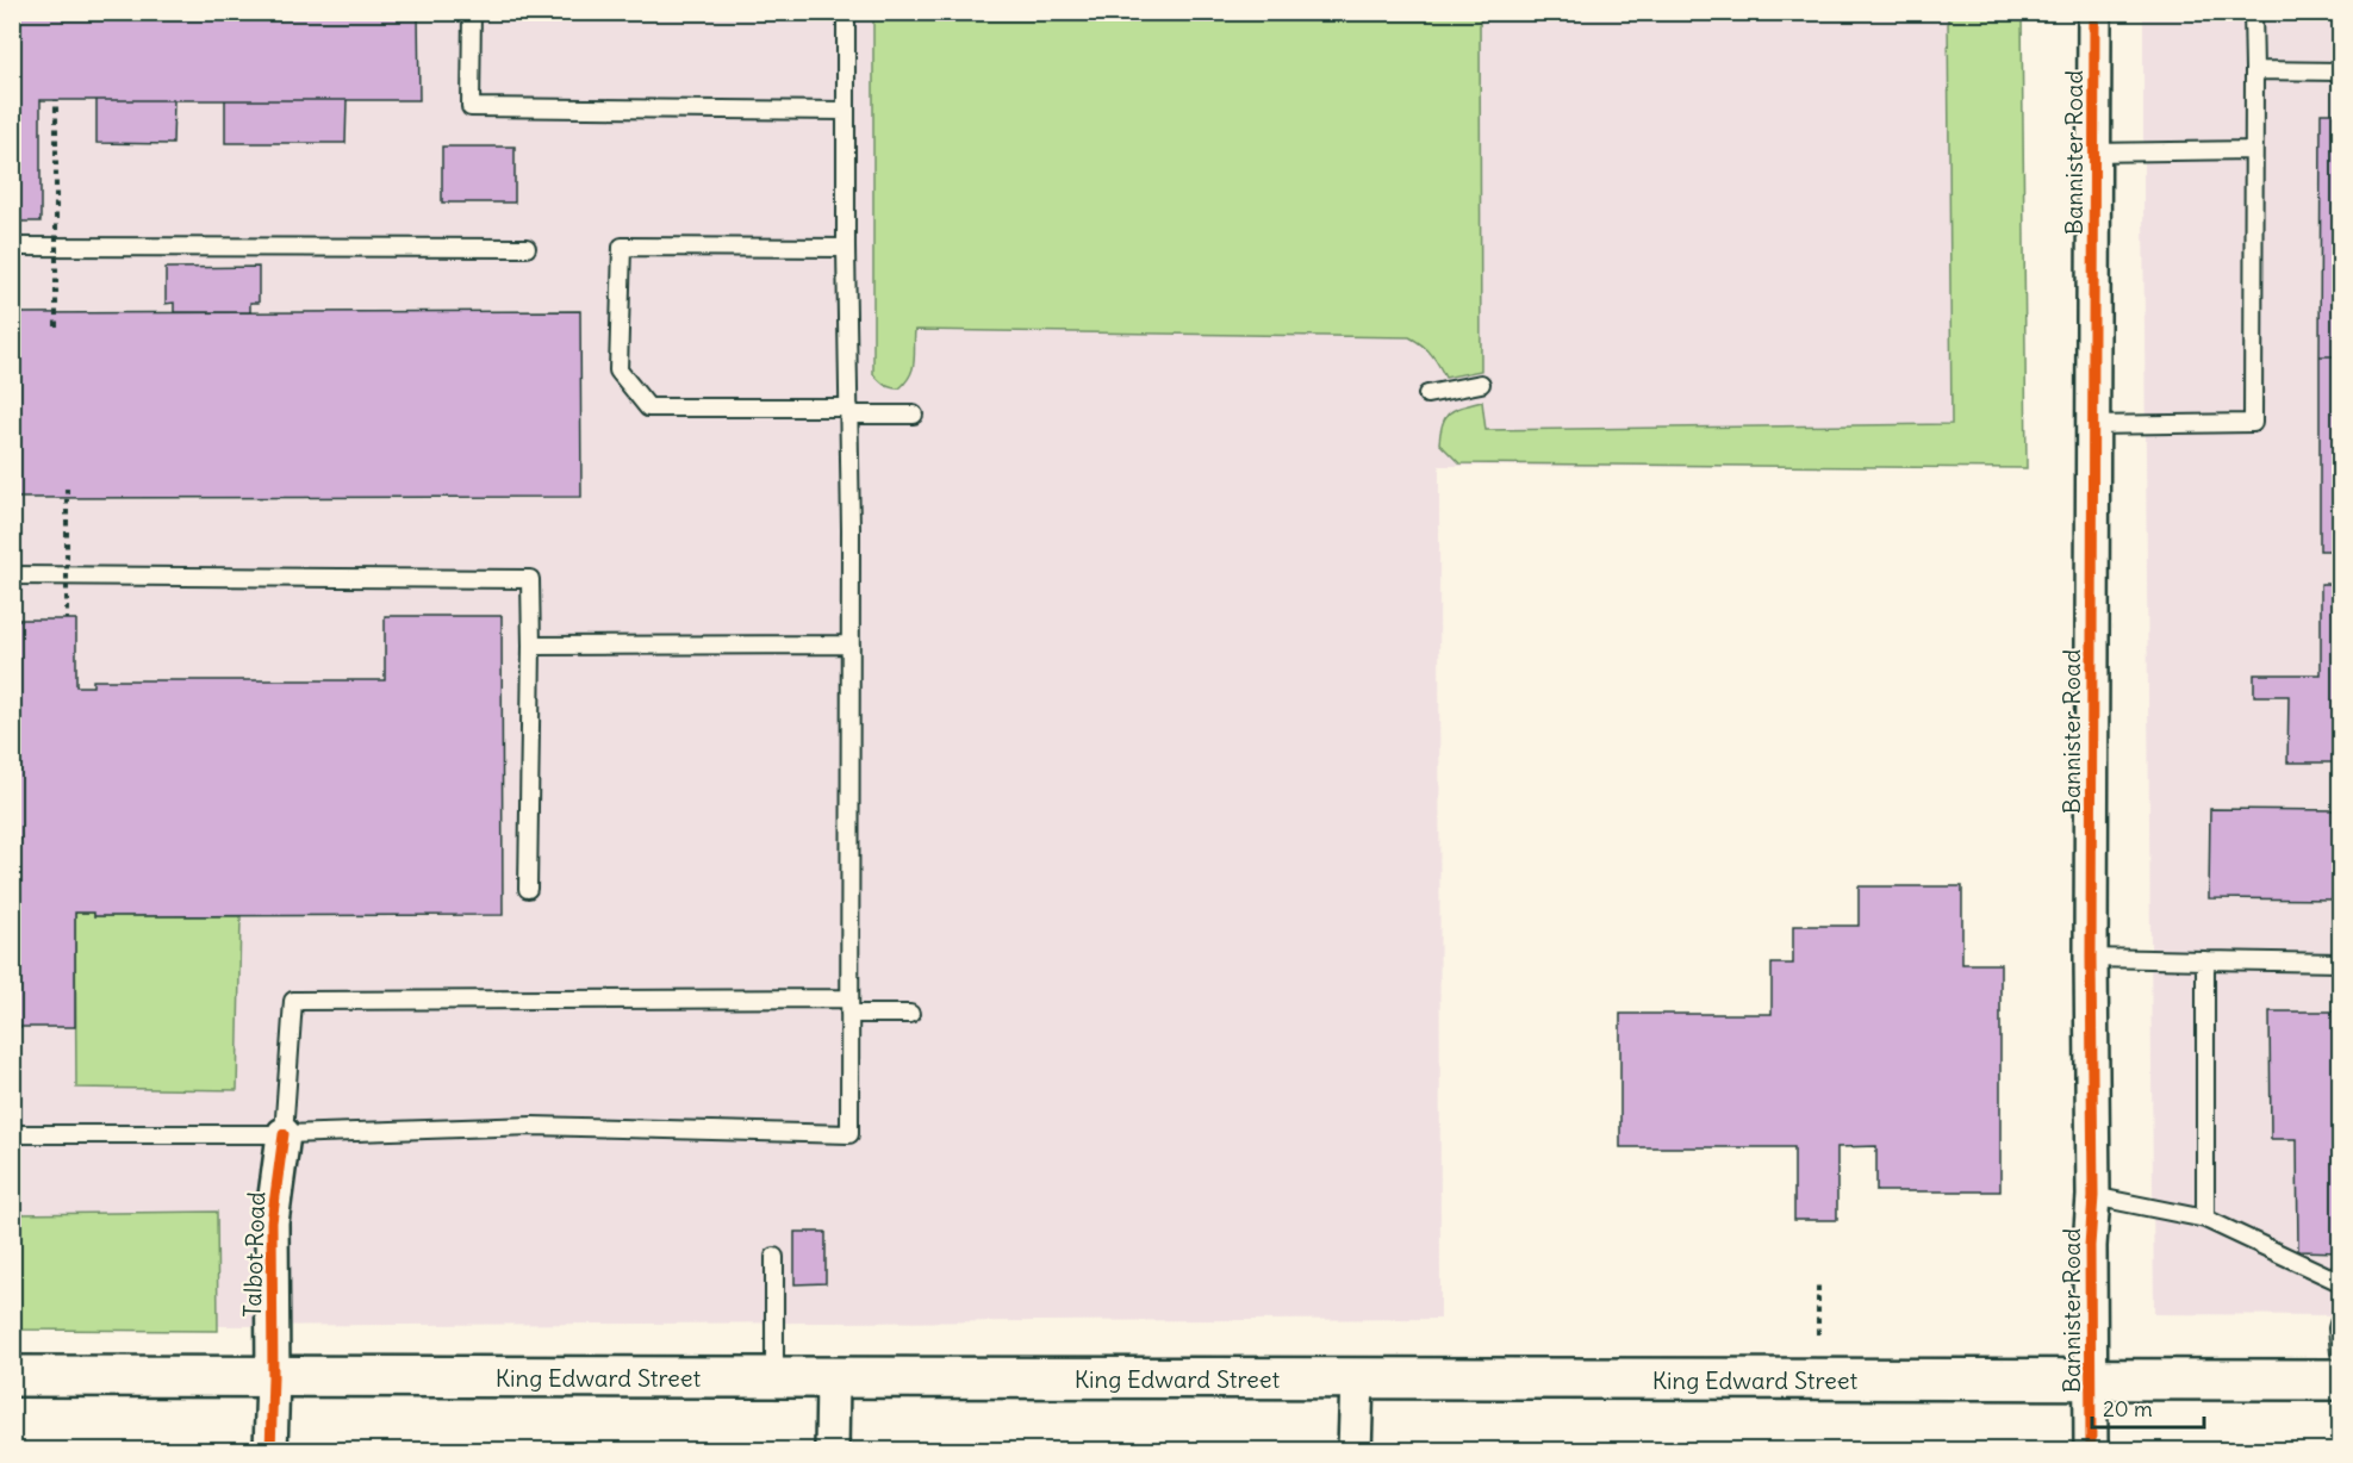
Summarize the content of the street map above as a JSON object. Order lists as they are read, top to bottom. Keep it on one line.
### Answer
{"streets":{"main road":["King Edward Street"],"street":["Bannister Road","Talbot Road"]},"crossings":[["Bannister Road","King Edward Street"],["Talbot Road","King Edward Street"]],"scale_bar":"20 m"}
